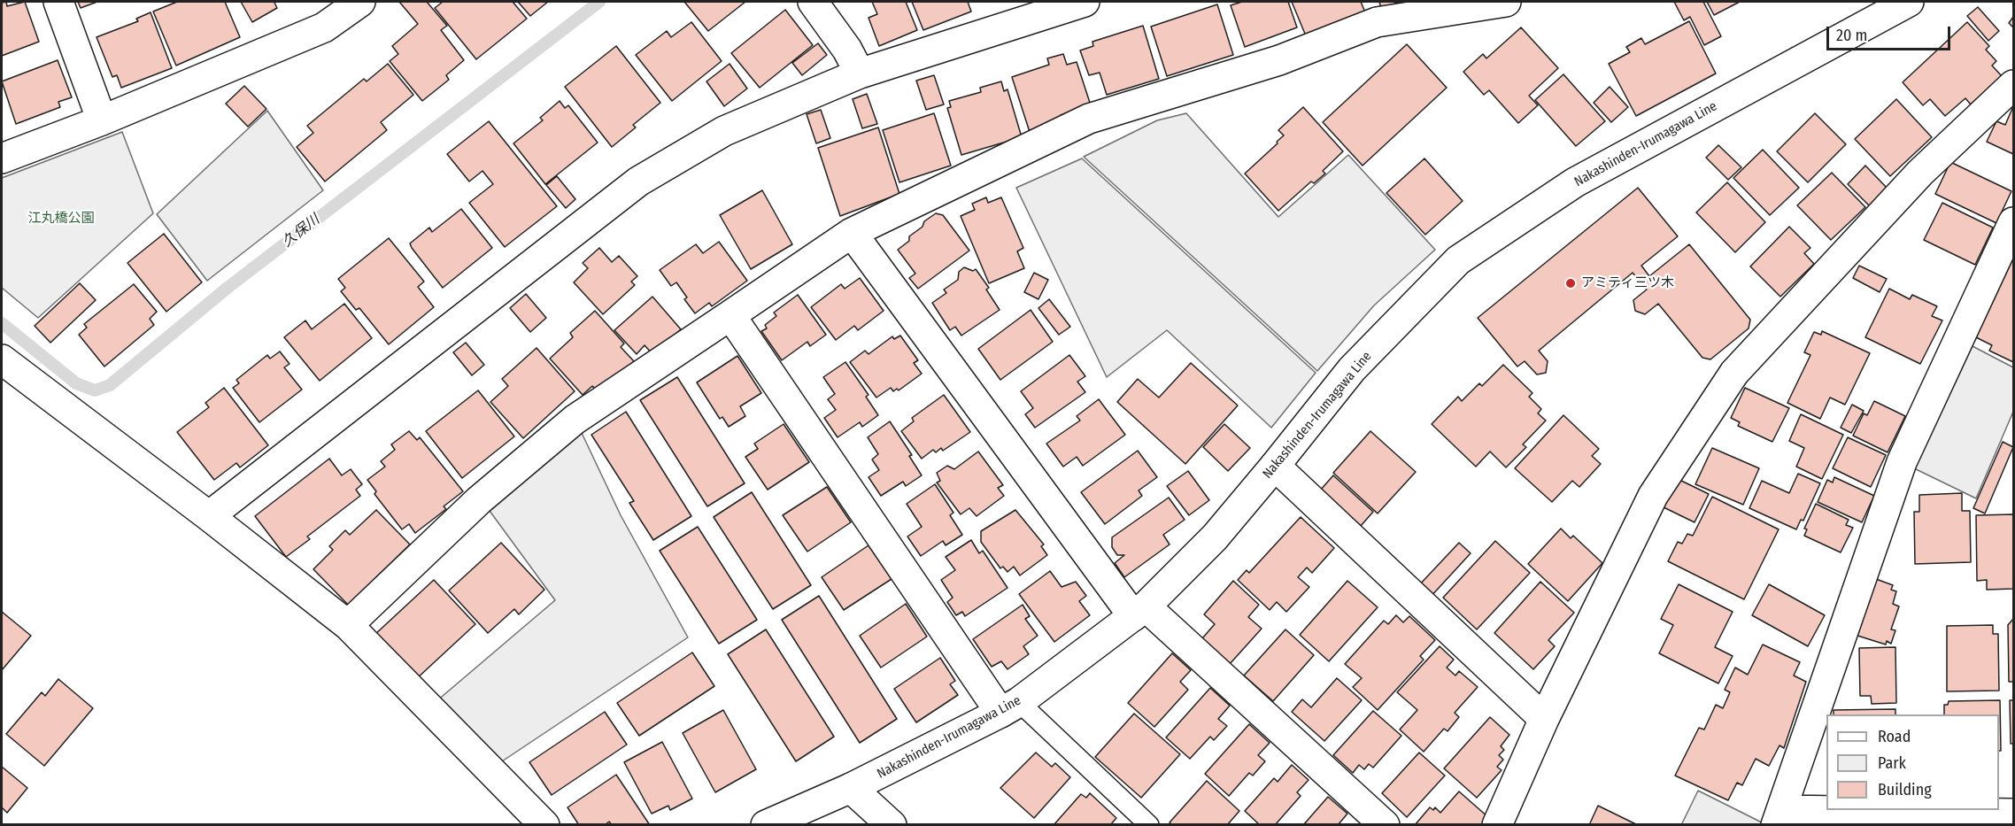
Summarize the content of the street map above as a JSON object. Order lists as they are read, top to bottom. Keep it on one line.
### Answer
{"streets":{"street":["Nakashinden-Irumagawa Line"]},"water":["久保川"],"parks":["江丸橋公園"],"places":["アミティ三ツ木"],"legend":["Road","Park","Building"],"scale_bar":"20 m"}
